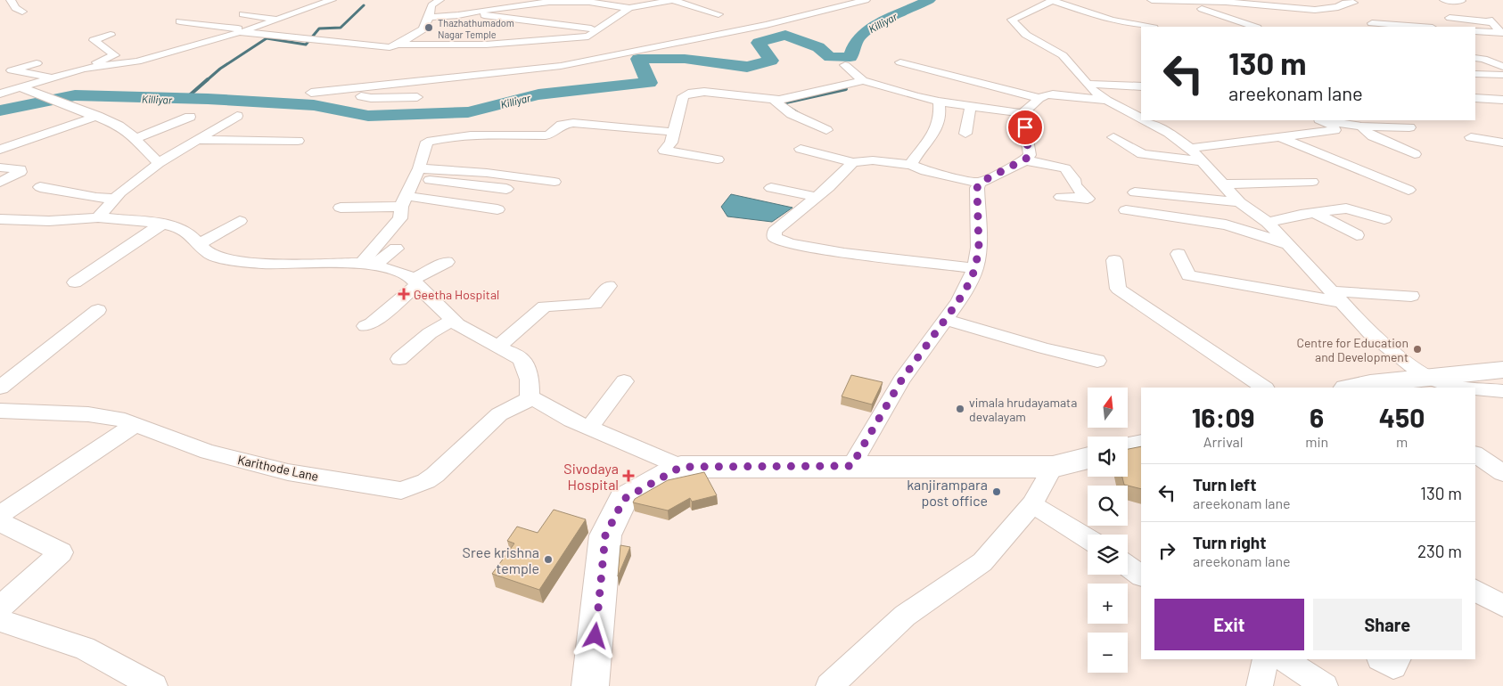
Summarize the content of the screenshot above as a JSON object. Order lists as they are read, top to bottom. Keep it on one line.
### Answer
{"streets":{"street":["Karithode Lane"]},"water":["Killiyar"],"places":{"other":["Thazhathumadom Nagar Temple","Centre for Education and Development","vimala hrudayamata devalayam","kanjirampara post office","Sree krishna temple"],"health":["Geetha Hospital","Sivodaya Hospital"]},"north":"top","page":{"turn":["130 m","areekonam lane"],"map_buttons":["+","−"],"eta":["16:09","Arrival","6","min","450","m"],"list":[{"name":"Turn left","note":"areekonam lane","value":"130 m"},{"name":"Turn right","note":"areekonam lane","value":"230 m"}],"buttons":["Exit","Share"]}}
